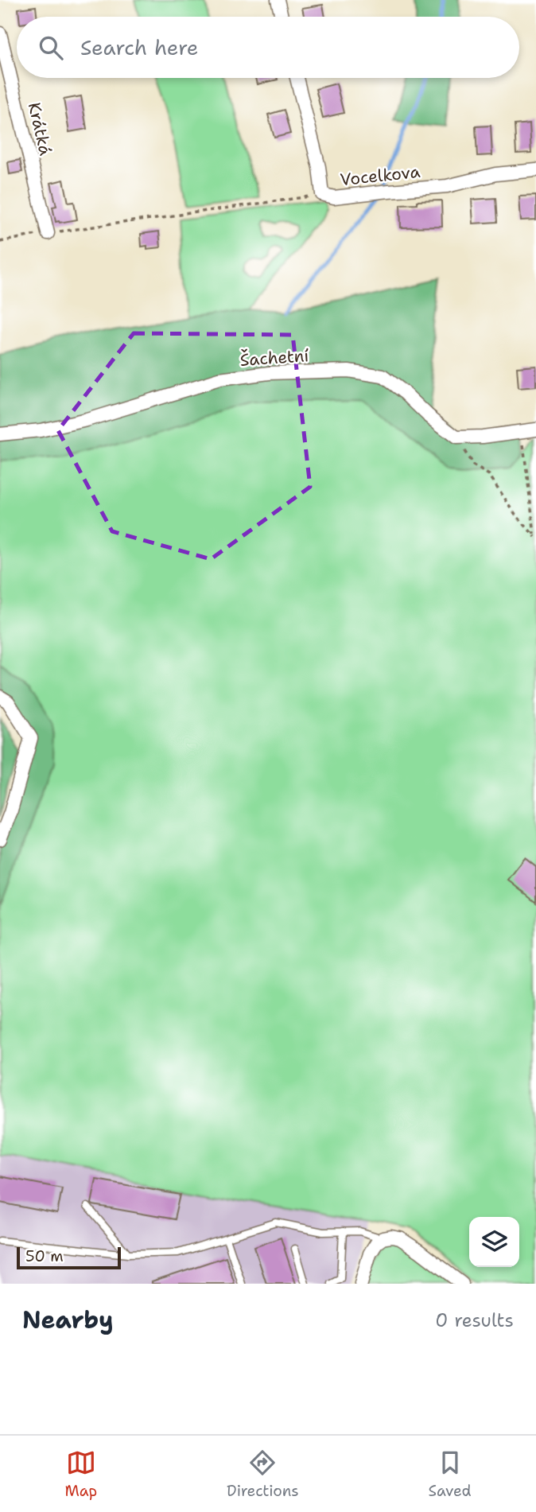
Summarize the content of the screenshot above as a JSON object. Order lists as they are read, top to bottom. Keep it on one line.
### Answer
{"streets":{"street":["Krátká","Vocelkova","Šachetní"]},"scale_bar":"50 m","page":{"search":"Search here","scale":"50 m","heading":["Nearby","0 results"],"nav":["Map","Directions","Saved"]}}
